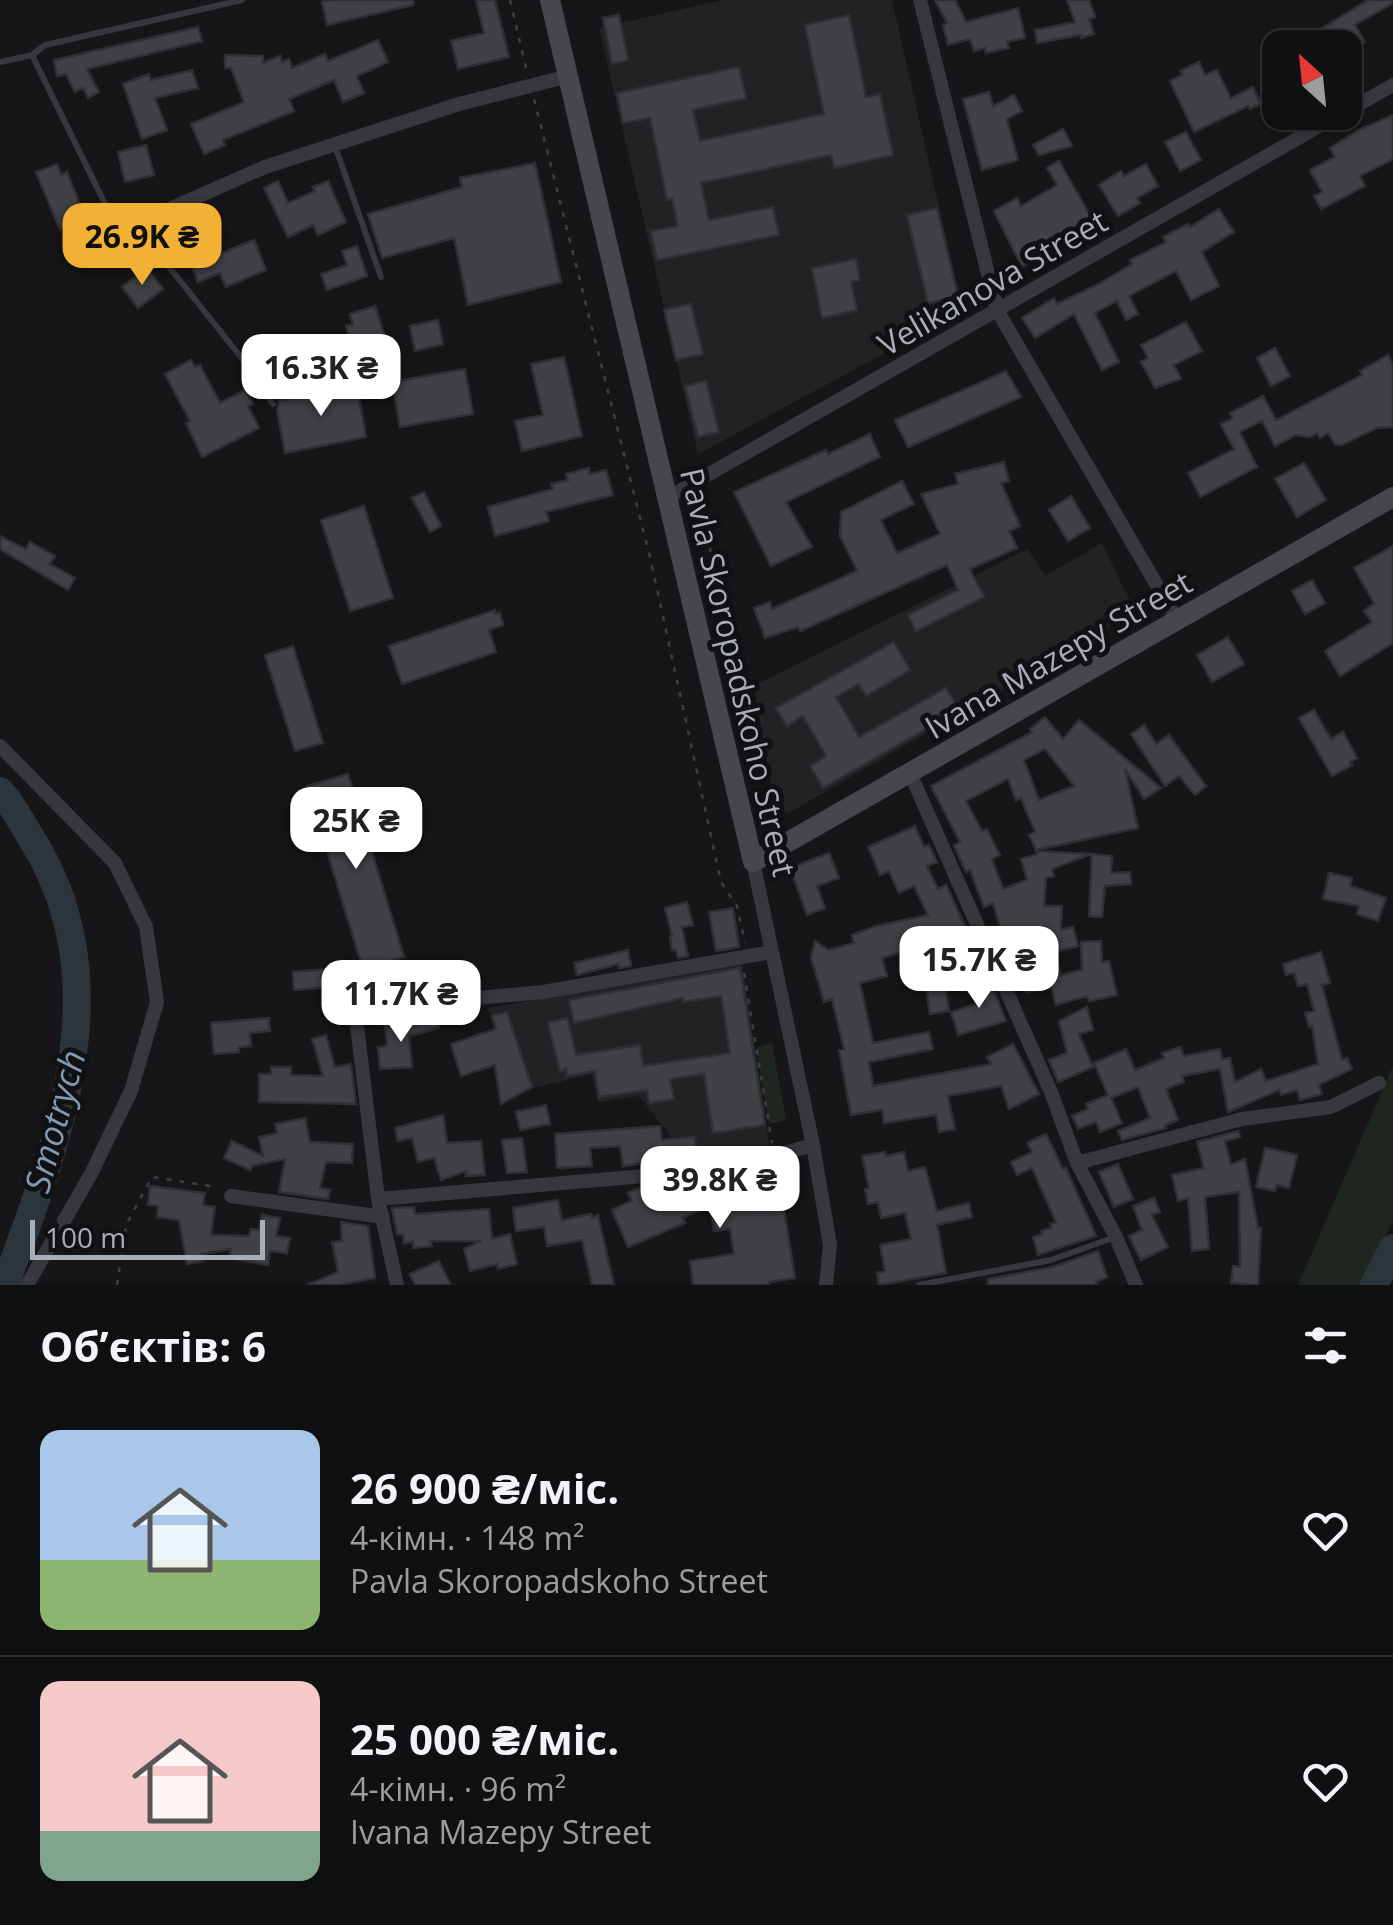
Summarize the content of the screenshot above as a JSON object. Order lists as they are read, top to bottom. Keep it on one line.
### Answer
{"streets":{"street":["Velikanova Street","Ivana Mazepy Street","Pavla Skoropadskoho Street"]},"crossings":[["Velikanova Street","Pavla Skoropadskoho Street"],["Ivana Mazepy Street","Pavla Skoropadskoho Street"]],"water":["Smotrych"],"scale_bar":"100 m","north":"top left","page":{"price":["26.9K ₴","16.3K ₴","25K ₴","15.7K ₴","11.7K ₴","39.8K ₴"],"scale":"100 m","heading":"Об’єктів: 6","list":[{"name":"26 900 ₴/міс.","note":"4-кімн. · 148 m² · Pavla Skoropadskoho Street"},{"name":"25 000 ₴/міс.","note":"4-кімн. · 96 m² · Ivana Mazepy Street"}]}}
